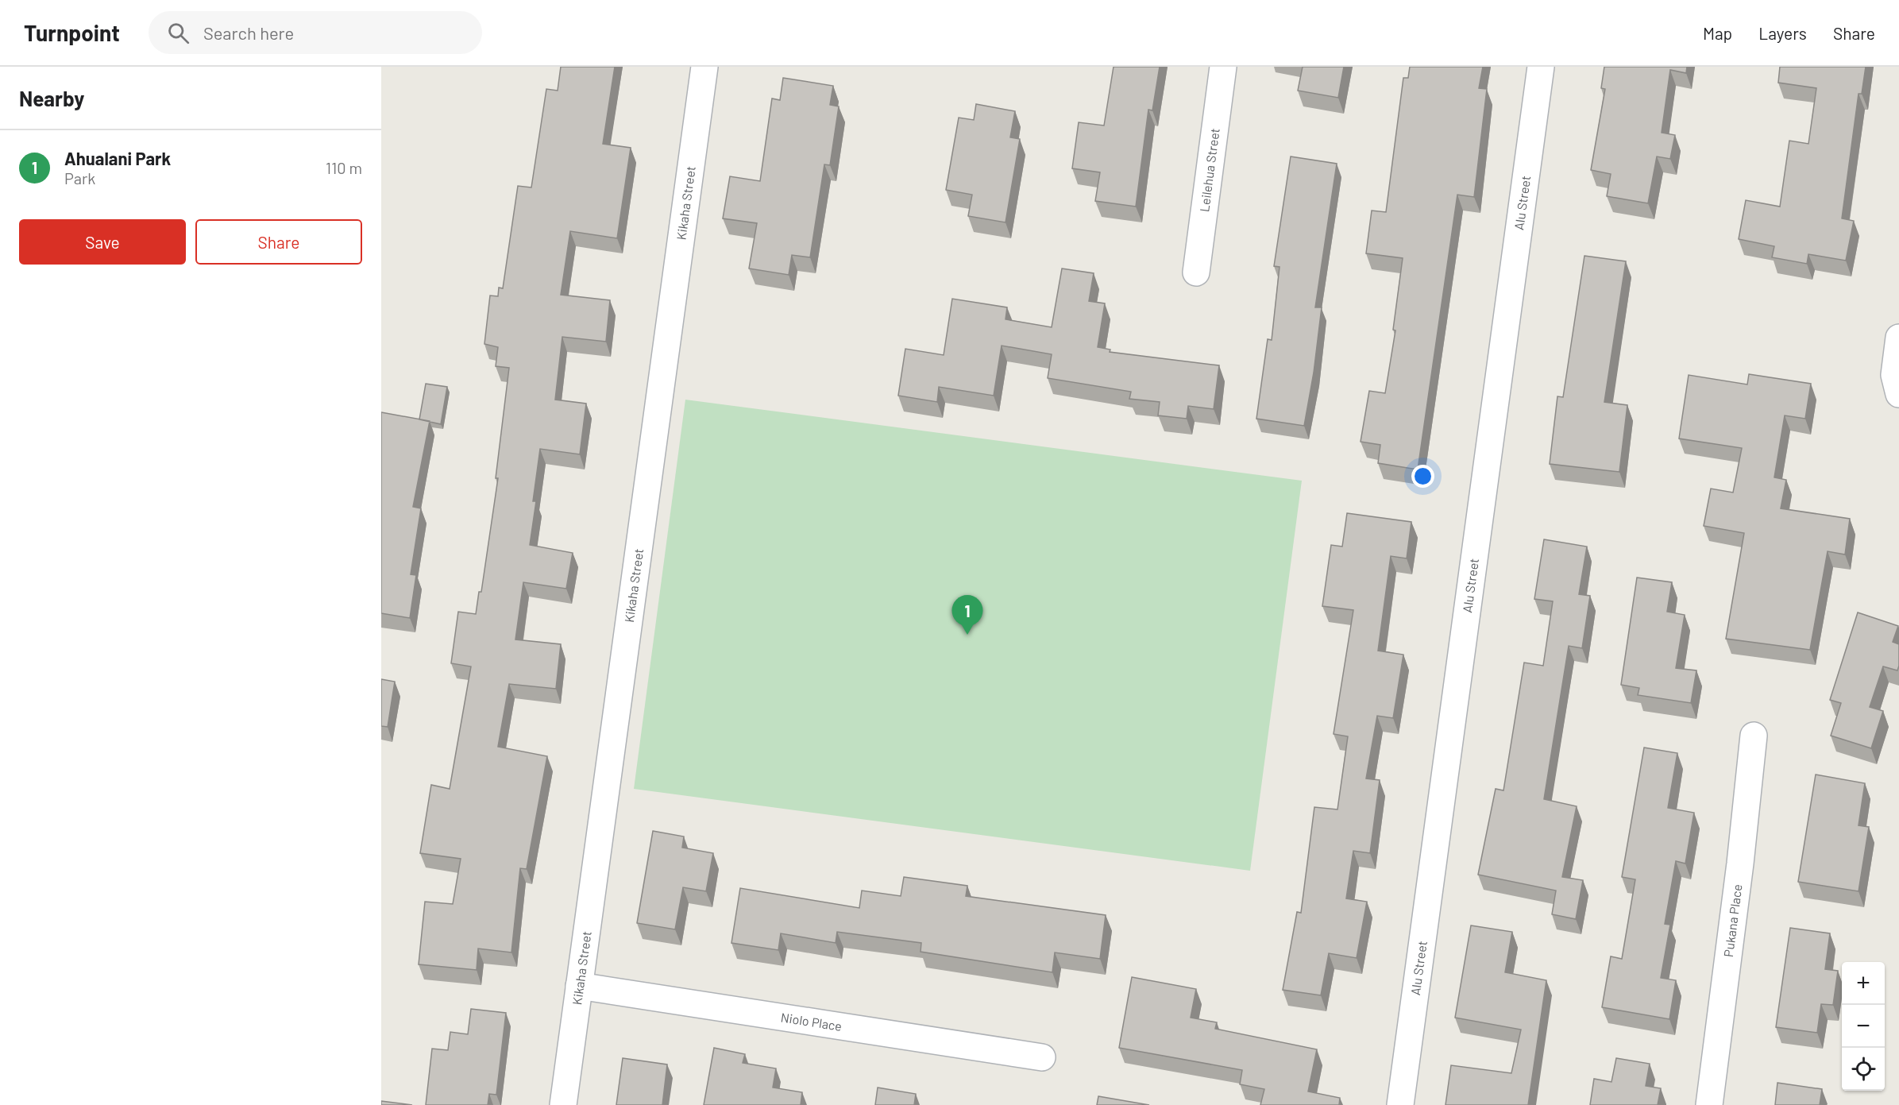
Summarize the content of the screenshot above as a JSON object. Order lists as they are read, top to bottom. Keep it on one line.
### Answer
{"streets":{"street":["Leilehua Street","Kikaha Street","Alu Street","Pukana Place","Niolo Place"]},"crossings":[["Kikaha Street","Niolo Place"]],"page":{"header":"Turnpoint","search":"Search here","nav":["Map","Layers","Share"],"heading":"Nearby","list":[{"mark":"1","name":"Ahualani Park","note":"Park","value":"110 m"}],"buttons":["Save","Share"],"pins":"1","map_buttons":["+","−"]}}
